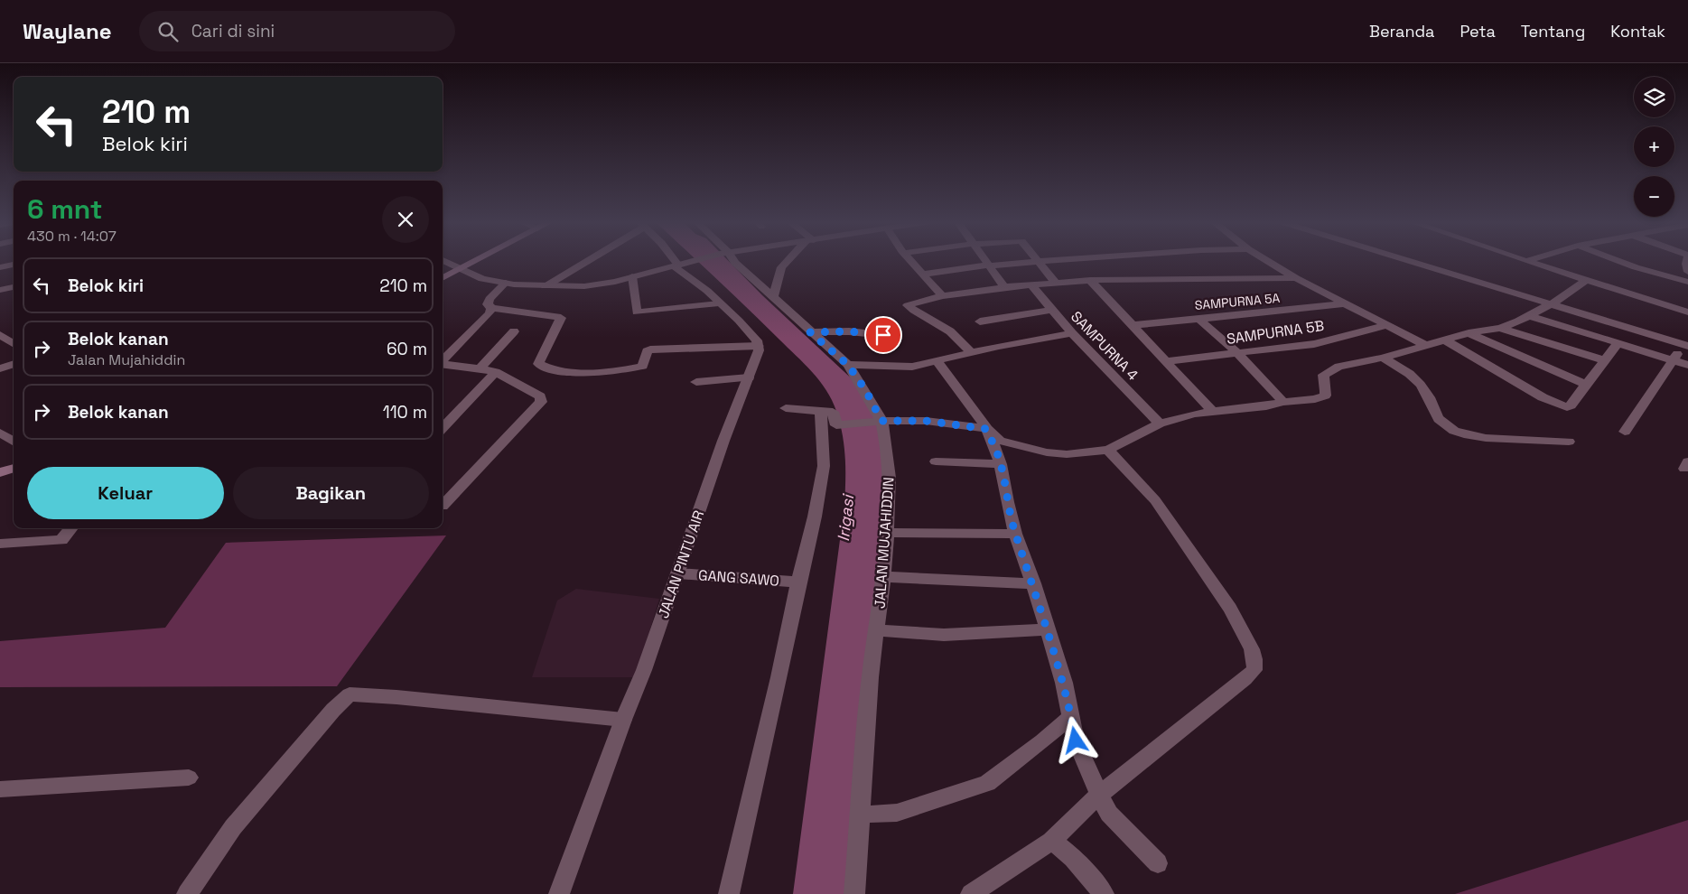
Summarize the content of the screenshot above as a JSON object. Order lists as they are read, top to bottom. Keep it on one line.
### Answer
{"streets":{"street":["SAMPURNA 5A","SAMPURNA 5B","SAMPURNA 4","JALAN MUJAHIDDIN","JALAN PINTU AIR","GANG SAWO"]},"crossings":[["JALAN PINTU AIR","GANG SAWO"]],"water":["Irigasi"],"page":{"header":"Waylane","search":"Cari di sini","nav":["Beranda","Peta","Tentang","Kontak"],"map_buttons":["+","−"],"turn":["210 m","Belok kiri"],"heading":["6 mnt","430 m · 14:07"],"list":[{"name":"Belok kiri","value":"210 m"},{"name":"Belok kanan","note":"Jalan Mujahiddin","value":"60 m"},{"name":"Belok kanan","value":"110 m"}],"buttons":["Keluar","Bagikan"]}}
